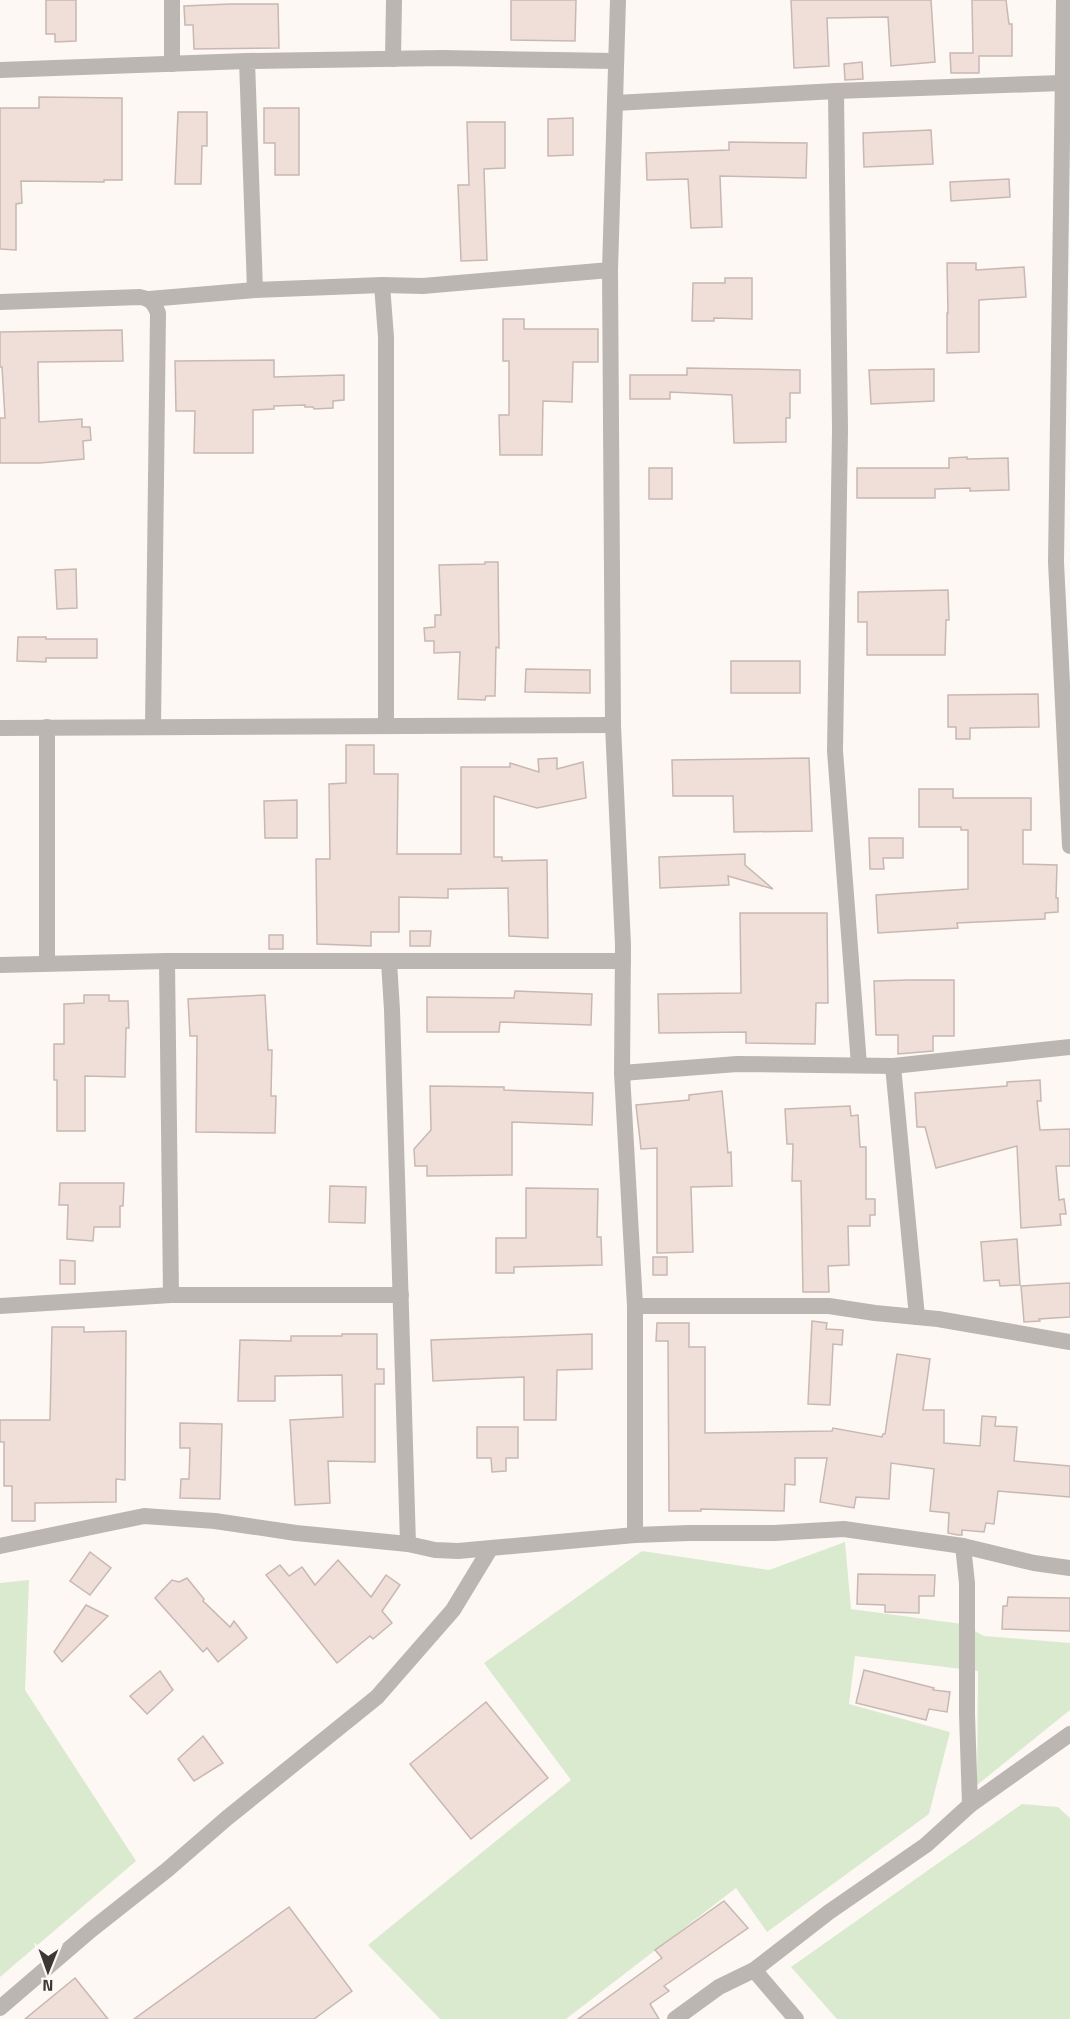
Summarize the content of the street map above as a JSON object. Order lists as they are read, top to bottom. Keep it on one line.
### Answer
{"north":"bottom"}
